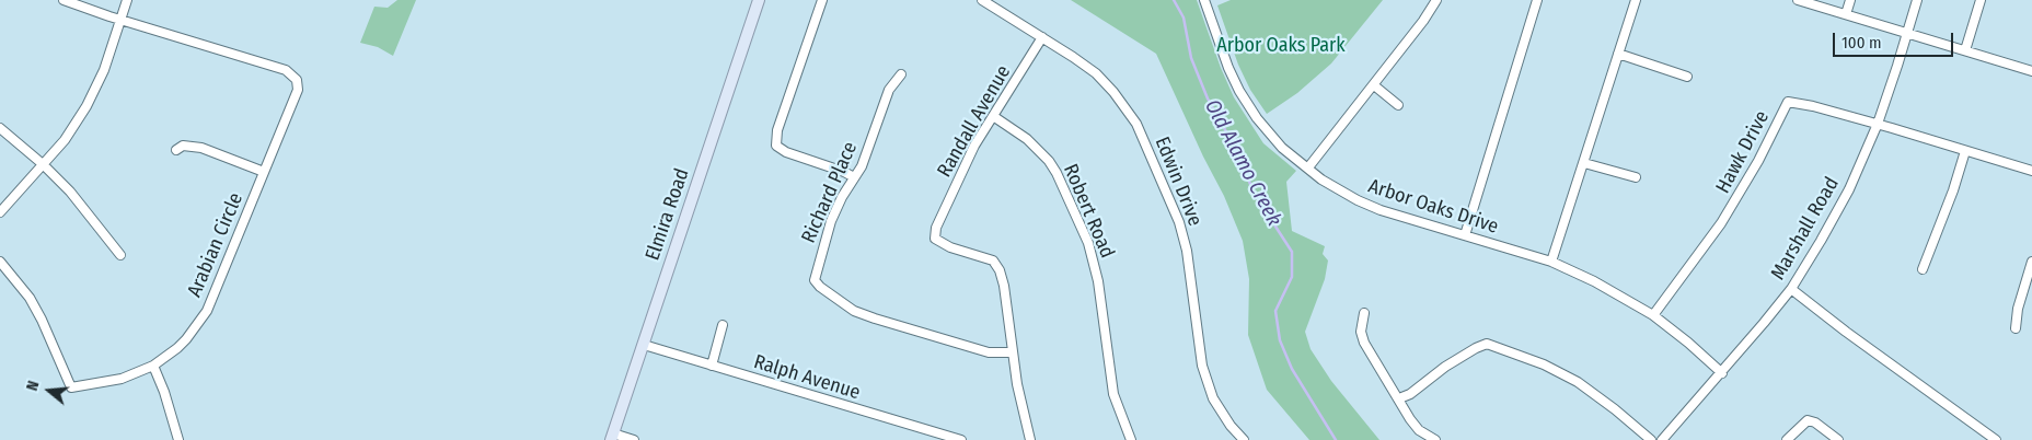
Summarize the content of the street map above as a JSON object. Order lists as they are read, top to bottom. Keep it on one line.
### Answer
{"streets":{"main road":["Elmira Road"],"street":["Randall Avenue","Hawk Drive","Edwin Drive","Richard Place","Arbor Oaks Drive","Robert Road","Marshall Road","Arabian Circle","Ralph Avenue"]},"crossings":[["Randall Avenue","Edwin Drive"],["Randall Avenue","Richard Place"],["Randall Avenue","Robert Road"],["Hawk Drive","Arbor Oaks Drive"],["Hawk Drive","Marshall Road"],["Arbor Oaks Drive","Marshall Road"],["Elmira Road","Ralph Avenue"]],"water":["Old Alamo Creek"],"parks":["Arbor Oaks Park"],"scale_bar":"100 m","north":"left"}
